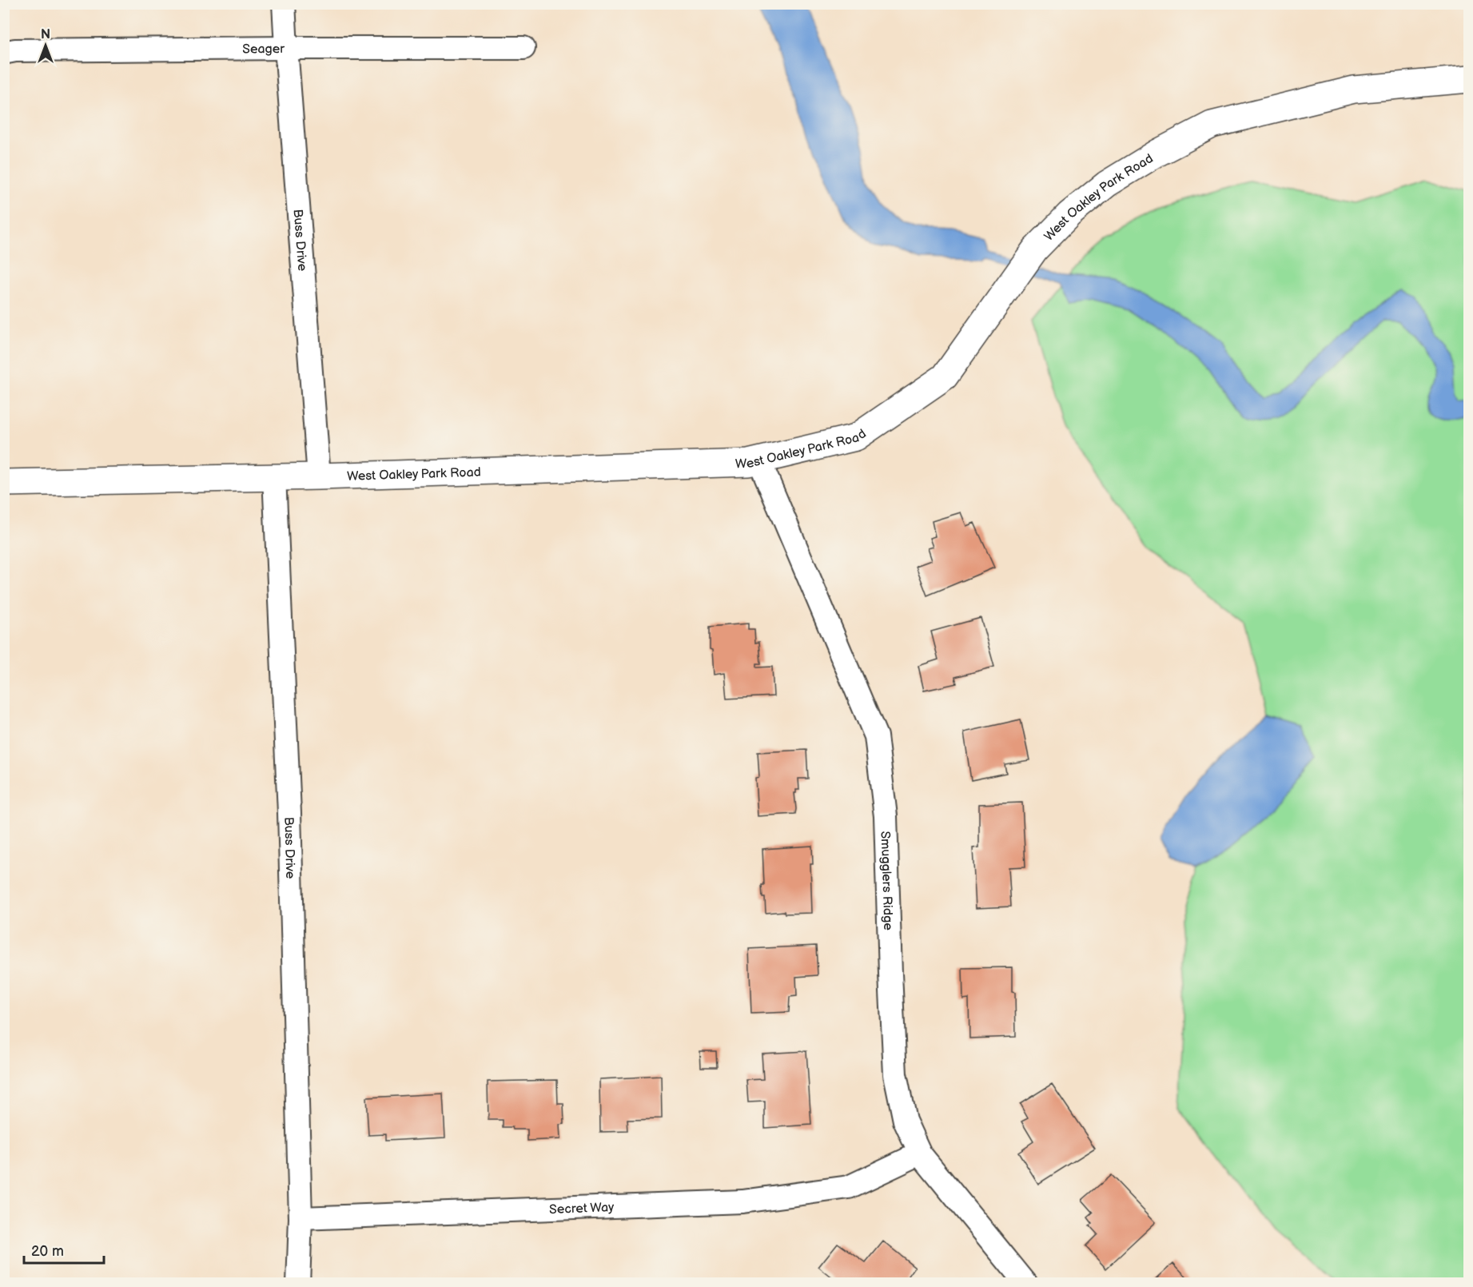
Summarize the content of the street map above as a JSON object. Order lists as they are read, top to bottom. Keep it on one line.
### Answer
{"streets":{"street":["Seager","West Oakley Park Road","Buss Drive","Smugglers Ridge","Secret Way"]},"crossings":[["Seager","Buss Drive"],["West Oakley Park Road","Buss Drive"],["West Oakley Park Road","Smugglers Ridge"],["Buss Drive","Secret Way"],["Smugglers Ridge","Secret Way"]],"scale_bar":"20 m","north":"top"}
